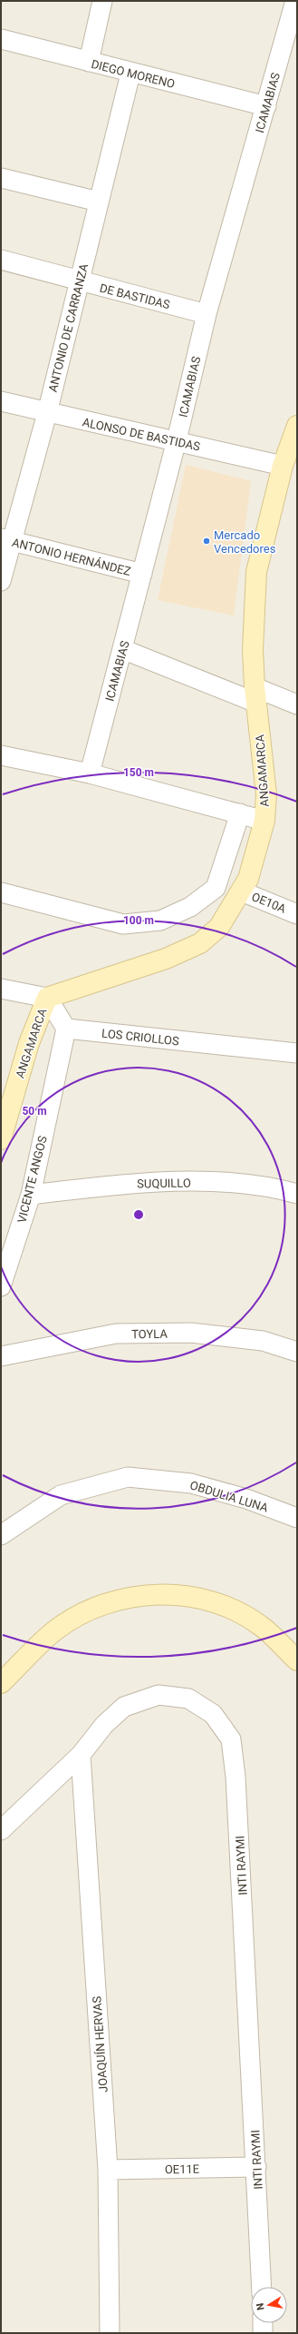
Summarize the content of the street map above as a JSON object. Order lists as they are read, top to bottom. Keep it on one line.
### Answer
{"streets":{"street":["DIEGO MORENO","ICAMABIAS","DE BASTIDAS","ANTONIO DE CARRANZA","ALONSO DE BASTIDAS","ANTONIO HERNÁNDEZ","ANGAMARCA","OE10A","LOS CRIOLLOS","VICENTE ANGOS","SUQUILLO","TOYLA","OBDULIA LUNA","INTI RAYMI","JOAQUÍN HERVAS","OE11E"]},"crossings":[["DIEGO MORENO","ICAMABIAS"],["DIEGO MORENO","ANTONIO DE CARRANZA"],["ICAMABIAS","DE BASTIDAS"],["ICAMABIAS","ALONSO DE BASTIDAS"],["ICAMABIAS","ANTONIO HERNÁNDEZ"],["DE BASTIDAS","ANTONIO DE CARRANZA"],["ANTONIO DE CARRANZA","ALONSO DE BASTIDAS"],["ANTONIO DE CARRANZA","ANTONIO HERNÁNDEZ"],["ALONSO DE BASTIDAS","ANGAMARCA"],["ANGAMARCA","OE10A"],["LOS CRIOLLOS","VICENTE ANGOS"],["VICENTE ANGOS","SUQUILLO"],["INTI RAYMI","JOAQUÍN HERVAS"],["INTI RAYMI","OE11E"],["JOAQUÍN HERVAS","OE11E"]],"places":["Mercado Vencedores"],"north":"left","rings":["150 m","100 m","50 m"]}
